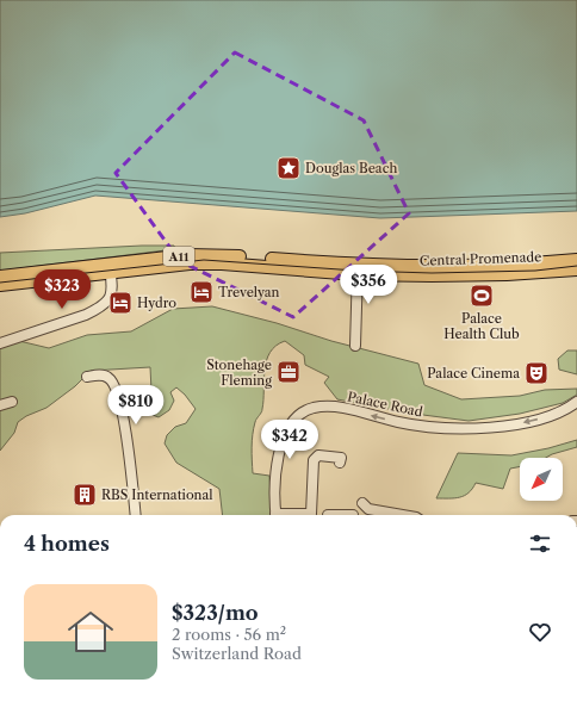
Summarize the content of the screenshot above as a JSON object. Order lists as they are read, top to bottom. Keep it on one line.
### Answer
{"streets":{"main road":["A11","Central Promenade"],"street":["Palace Road"]},"crossings":[["A11","Central Promenade"]],"one_way":["Palace Road"],"places":{"place":["Douglas Beach"],"hotel":["Trevelyan","Hydro"],"sports":["Palace Health Club"],"office":["Stonehage Fleming"],"theatre":["Palace Cinema"],"building":["RBS International"]},"north":"bottom left","page":{"price":["$356","$323","$810","$342"],"heading":"4 homes","list":[{"name":"$323/mo","note":"2 rooms · 56 m² · Switzerland Road"}]}}
